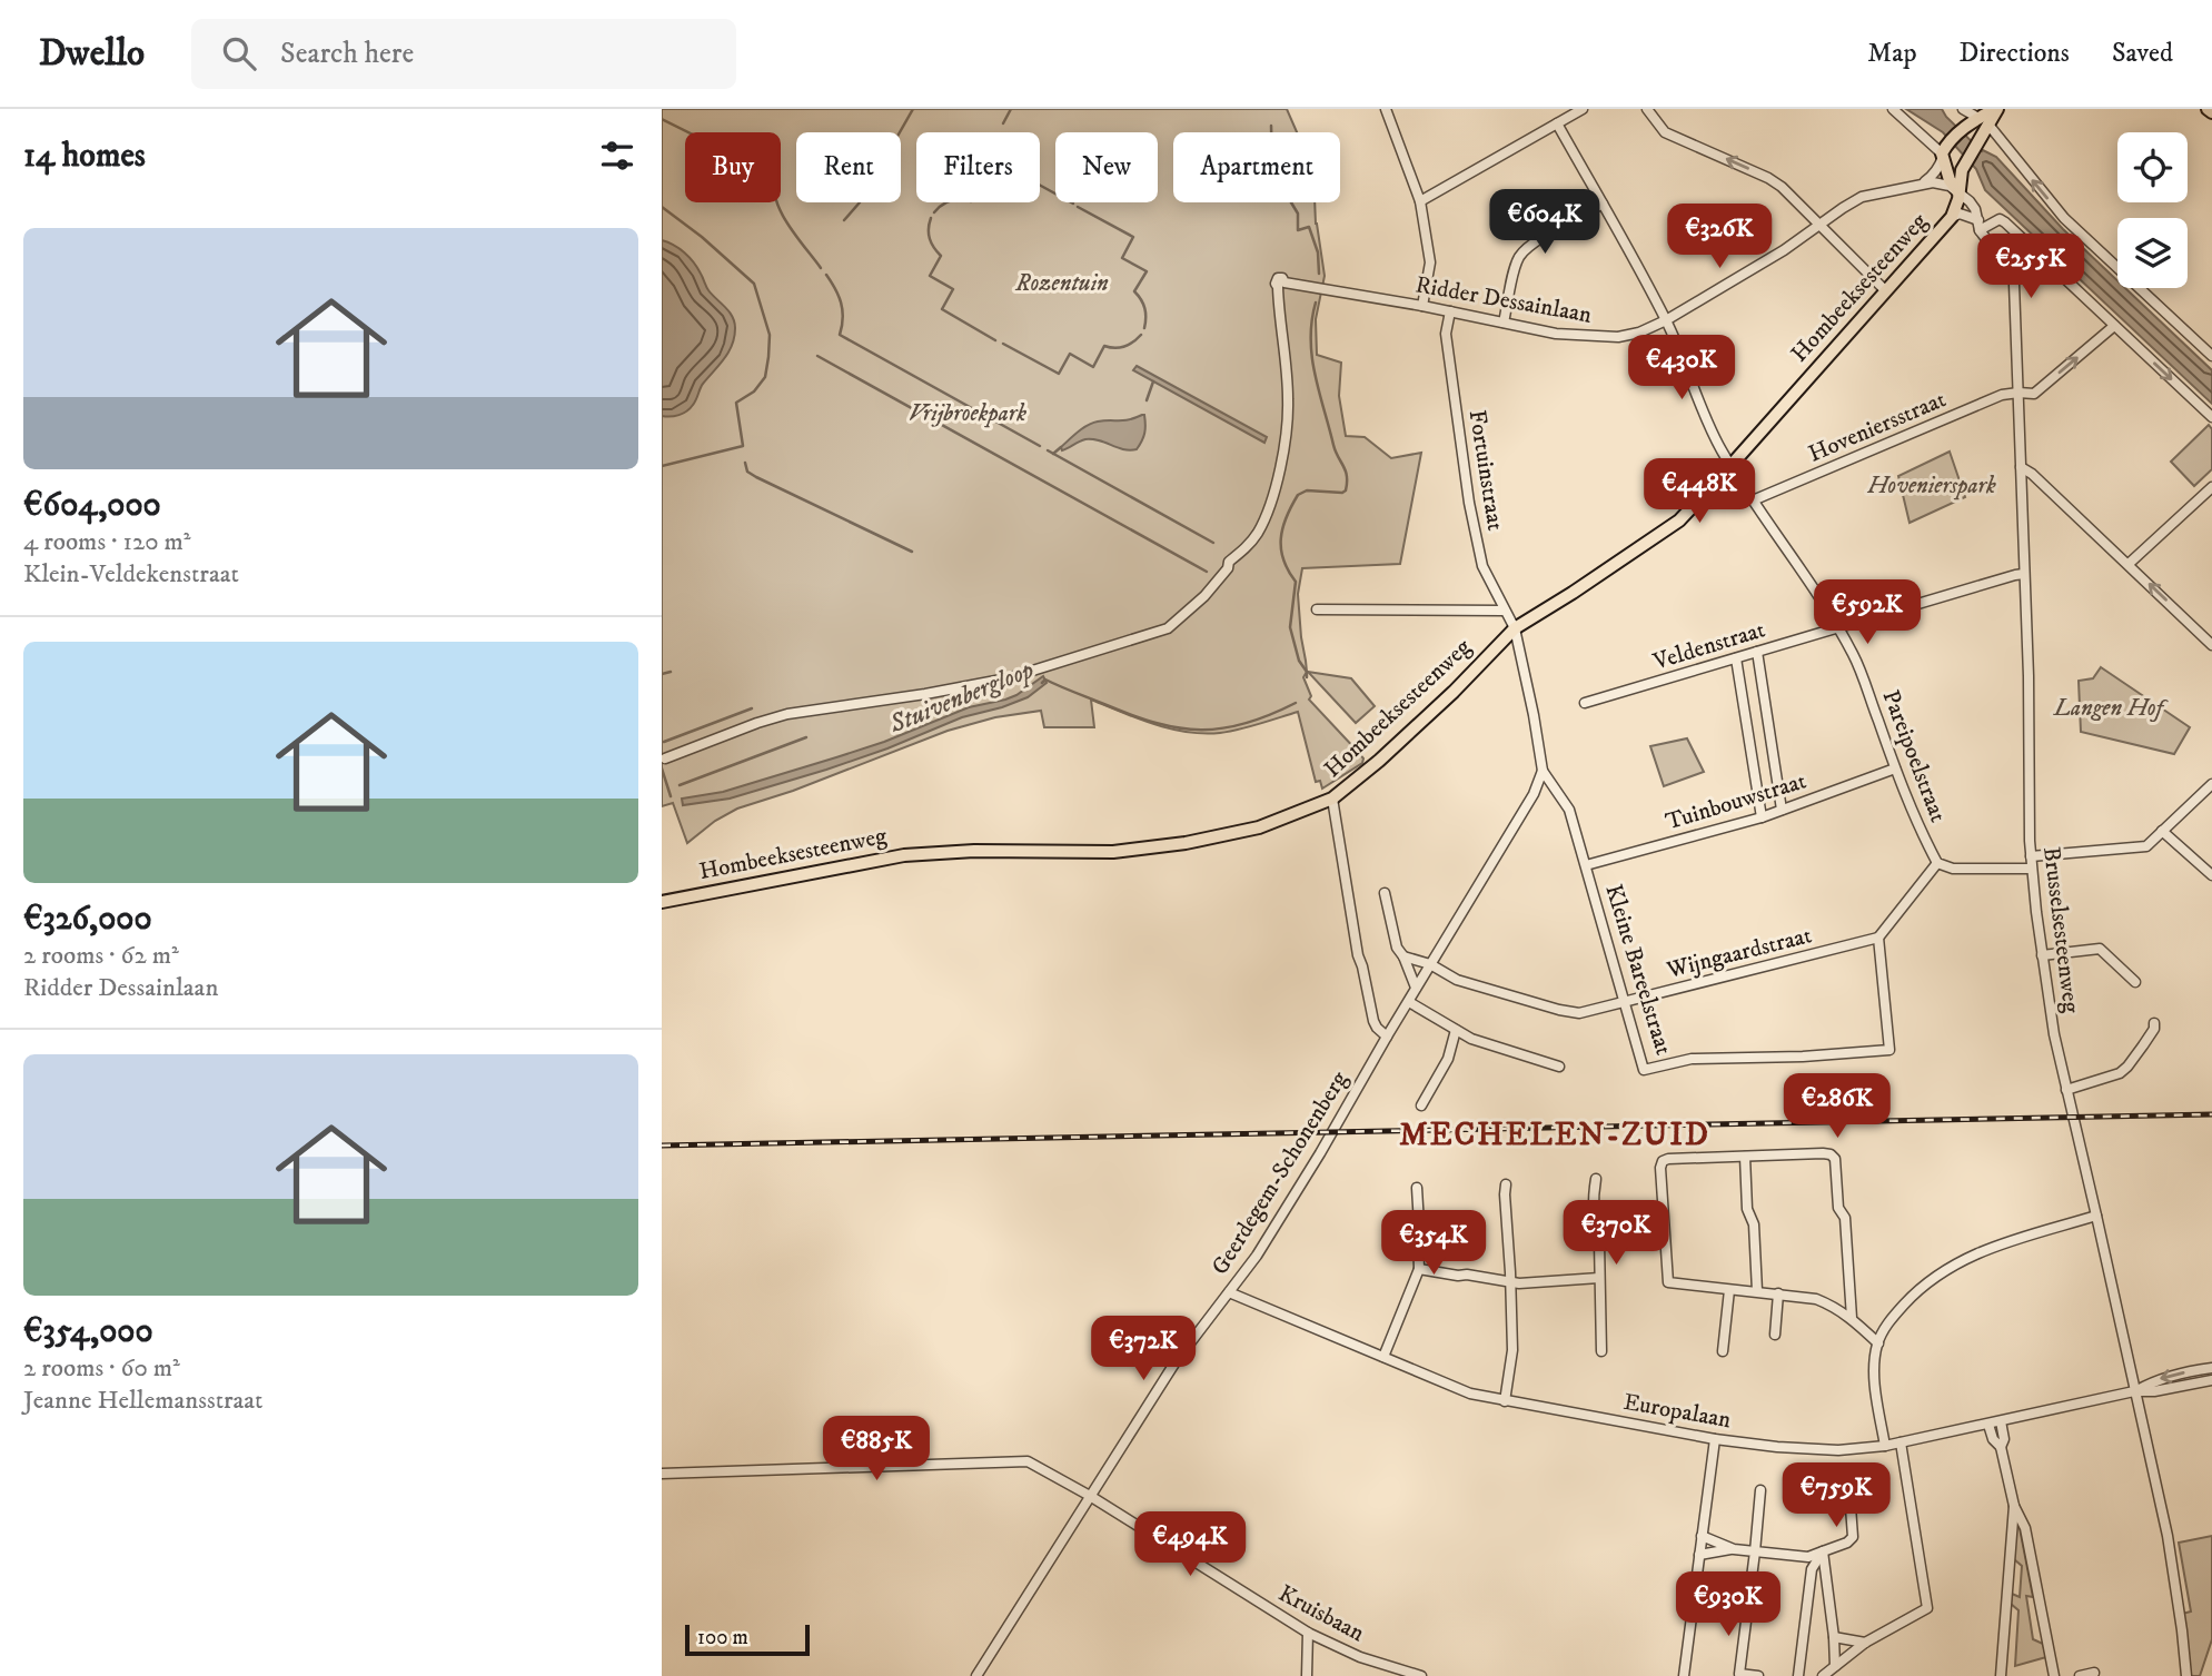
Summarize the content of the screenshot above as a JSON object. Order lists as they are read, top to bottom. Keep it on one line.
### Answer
{"streets":{"main road":["Hombeeksesteenweg"],"street":["Ridder Dessainlaan","Hoveniersstraat","Fortuinstraat","Veldenstraat","Pareipoelstraat","Tuinbouwstraat","Brusselsesteenweg","Wijngaardstraat","Kleine Bareelstraat","Geerdegem-Schonenberg","Europalaan","Kruisbaan"]},"crossings":[["Hombeeksesteenweg","Ridder Dessainlaan"],["Hombeeksesteenweg","Fortuinstraat"],["Hombeeksesteenweg","Pareipoelstraat"],["Ridder Dessainlaan","Fortuinstraat"],["Ridder Dessainlaan","Pareipoelstraat"],["Hoveniersstraat","Pareipoelstraat"],["Hoveniersstraat","Brusselsesteenweg"],["Veldenstraat","Pareipoelstraat"],["Veldenstraat","Brusselsesteenweg"],["Pareipoelstraat","Tuinbouwstraat"],["Tuinbouwstraat","Kleine Bareelstraat"],["Brusselsesteenweg","Europalaan"],["Wijngaardstraat","Kleine Bareelstraat"],["Wijngaardstraat","Geerdegem-Schonenberg"],["Kleine Bareelstraat","Geerdegem-Schonenberg"],["Geerdegem-Schonenberg","Europalaan"],["Geerdegem-Schonenberg","Kruisbaan"]],"districts":["MECHELEN-ZUID"],"water":["Stuivenbergloop"],"parks":["Rozentuin","Vrijbroekpark","Hovenierspark","Langen Hof"],"scale_bar":"100 m","page":{"header":"Dwello","search":"Search here","nav":["Map","Directions","Saved"],"heading":"14 homes","chip":["Buy","Rent","Filters","New","Apartment"],"price":["€604K","€326K","€255K","€430K","€448K","€592K","€286K","€370K","€354K","€372K","€885K","€759K","€494K","€930K"],"list":[{"name":"€604,000","note":"4 rooms · 120 m² · Klein-Veldekenstraat"},{"name":"€326,000","note":"2 rooms · 62 m² · Ridder Dessainlaan"},{"name":"€354,000","note":"2 rooms · 60 m² · Jeanne Hellemansstraat"}],"scale":"100 m"}}
